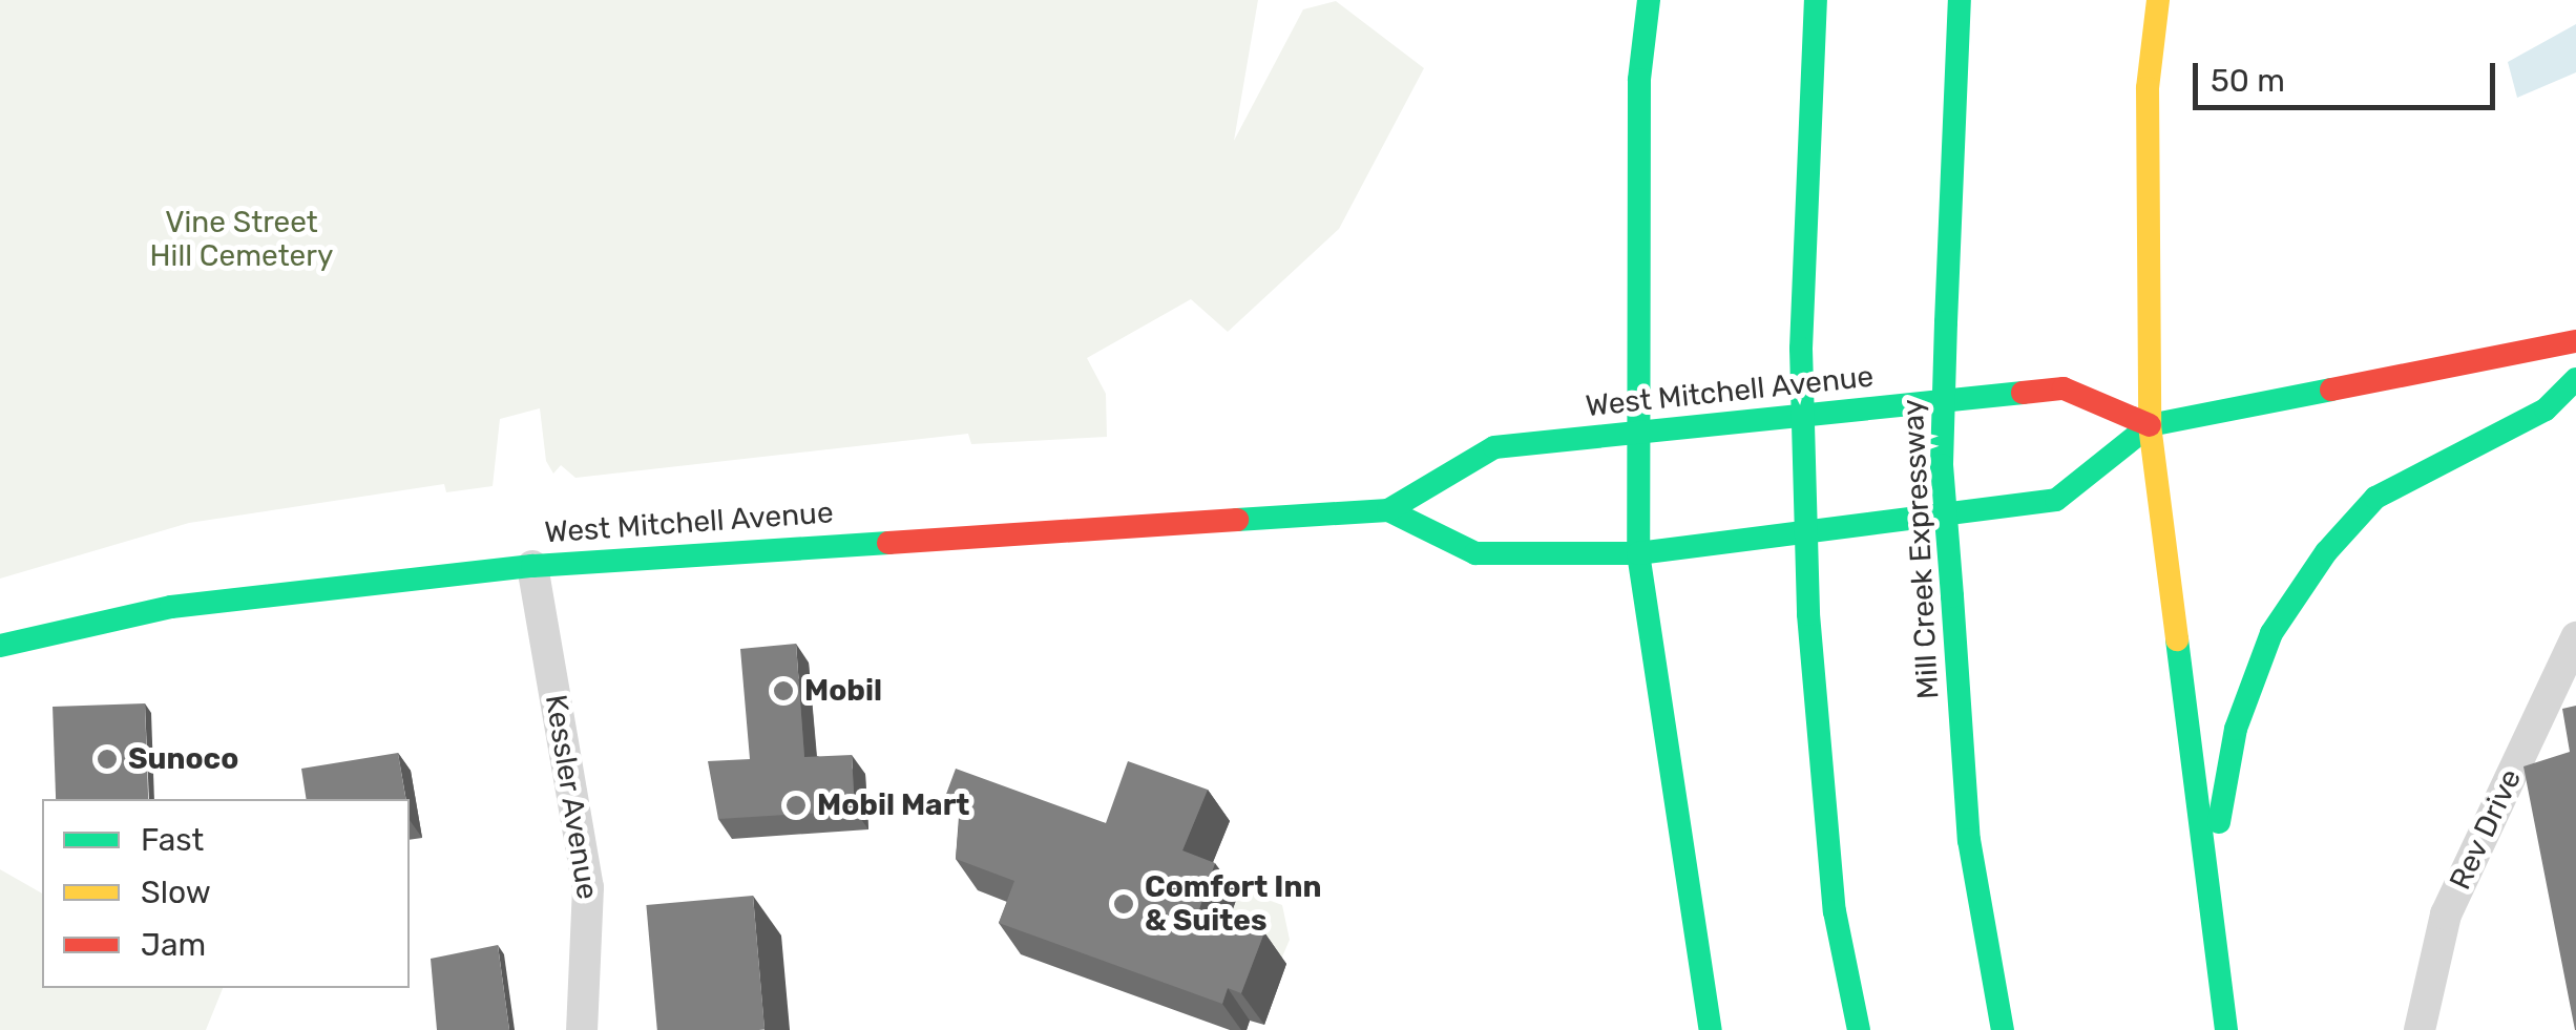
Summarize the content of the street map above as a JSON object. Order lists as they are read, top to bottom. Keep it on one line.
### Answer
{"streets":{"main road":["West Mitchell Avenue","Mill Creek Expressway"],"street":["Kessler Avenue","Rev Drive"]},"crossings":[["West Mitchell Avenue","Kessler Avenue"]],"parks":["Vine Street Hill Cemetery"],"places":["Mobil","Sunoco","Mobil Mart","Comfort Inn & Suites"],"legend":["Fast","Slow","Jam"],"scale_bar":"50 m"}
